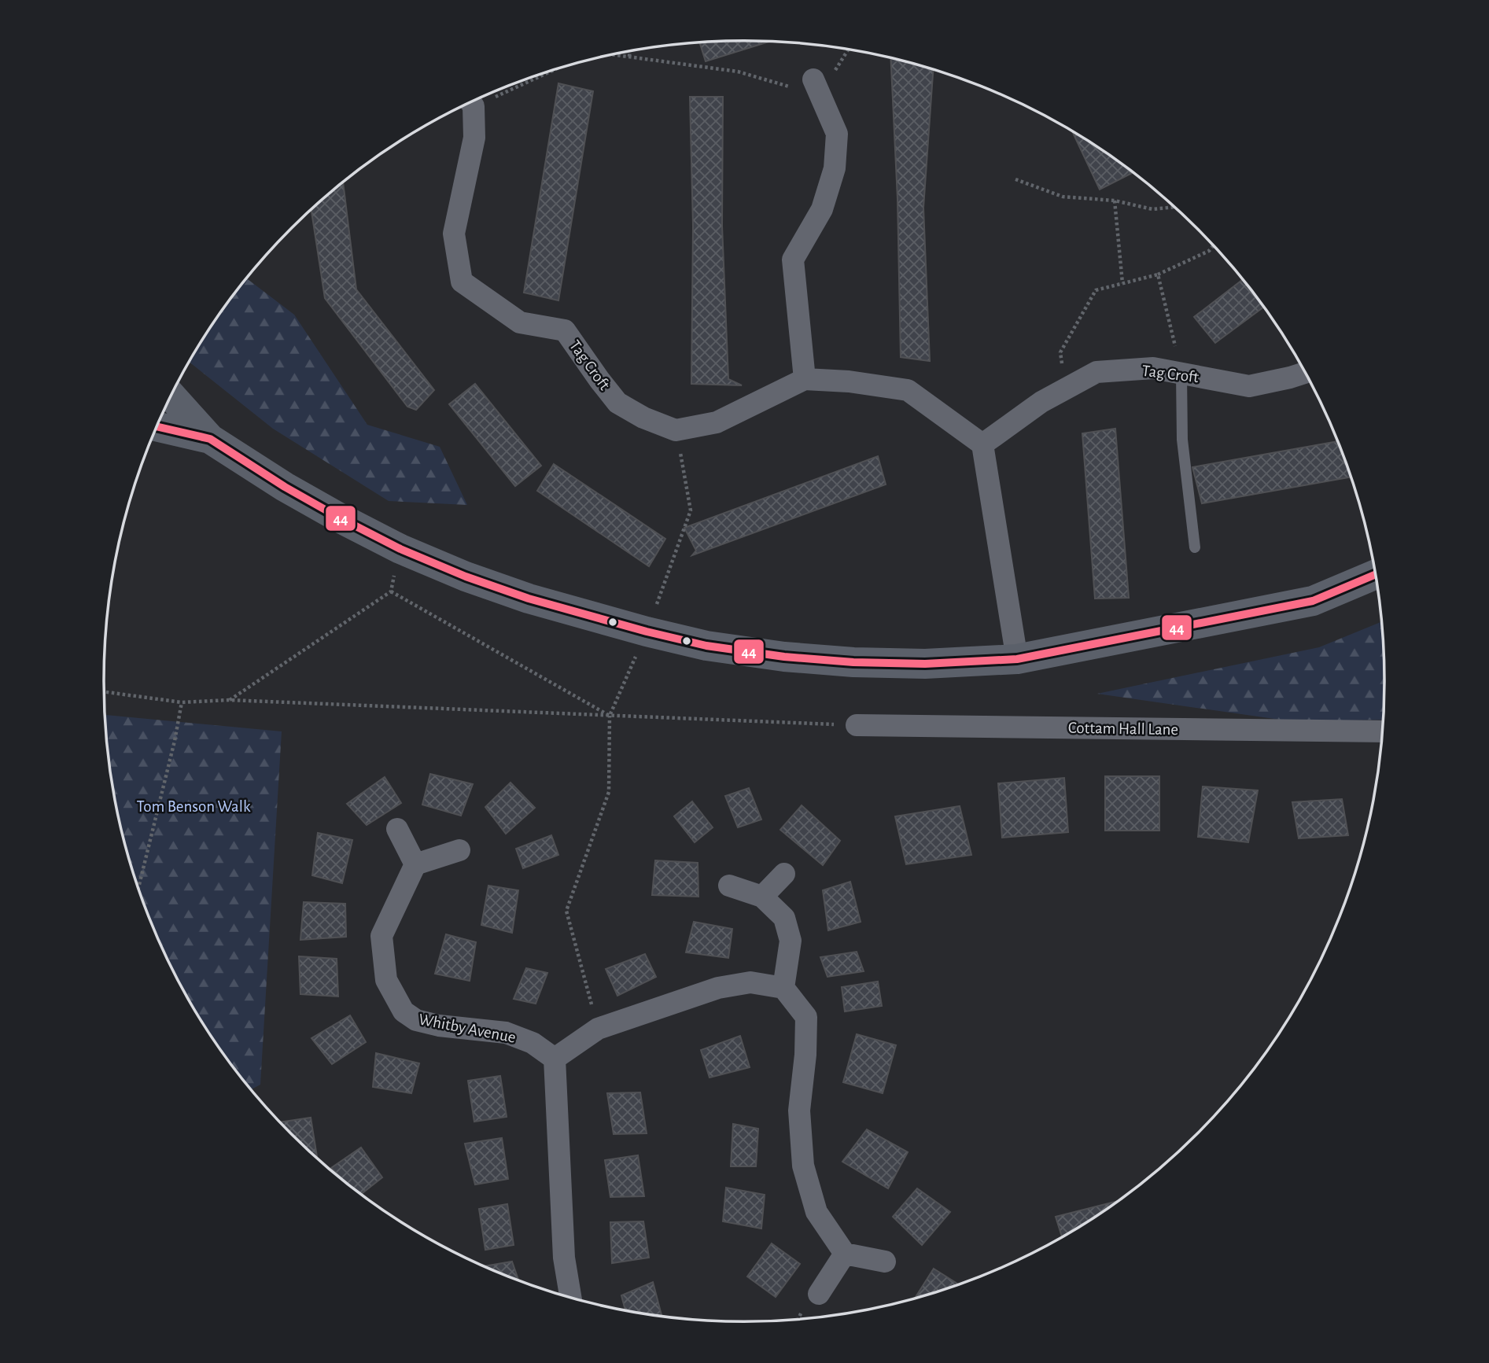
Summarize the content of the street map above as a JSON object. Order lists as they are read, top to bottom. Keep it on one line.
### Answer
{"streets":{"street":["Tag Croft","Cottam Hall Lane","Whitby Avenue"]},"parks":["Tom Benson Walk"],"lines":["transit line 44"]}
